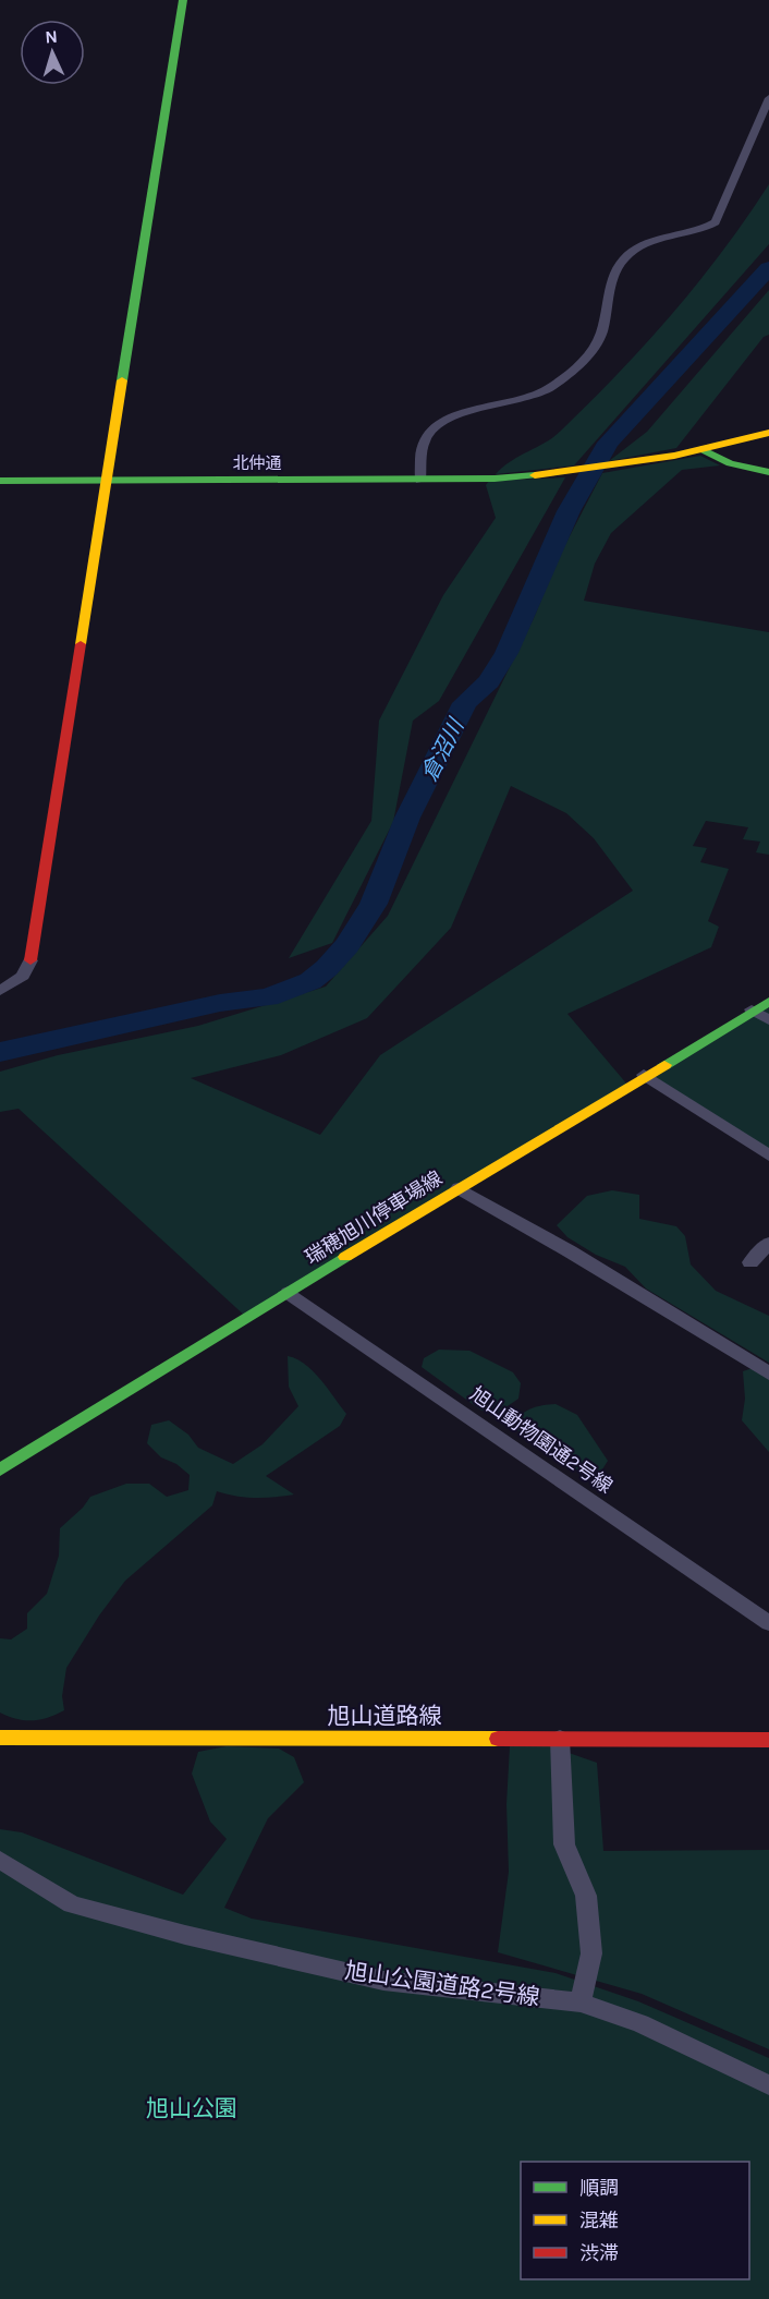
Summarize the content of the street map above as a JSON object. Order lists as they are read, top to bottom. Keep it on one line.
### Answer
{"streets":{"street":["北仲通","瑞穂旭川停車場線","旭山動物園通2号線","旭山道路線","旭山公園道路2号線"]},"crossings":[["瑞穂旭川停車場線","旭山動物園通2号線"]],"water":["倉沼川"],"parks":["旭山公園"],"legend":["順調","混雑","渋滞"],"north":"top"}
